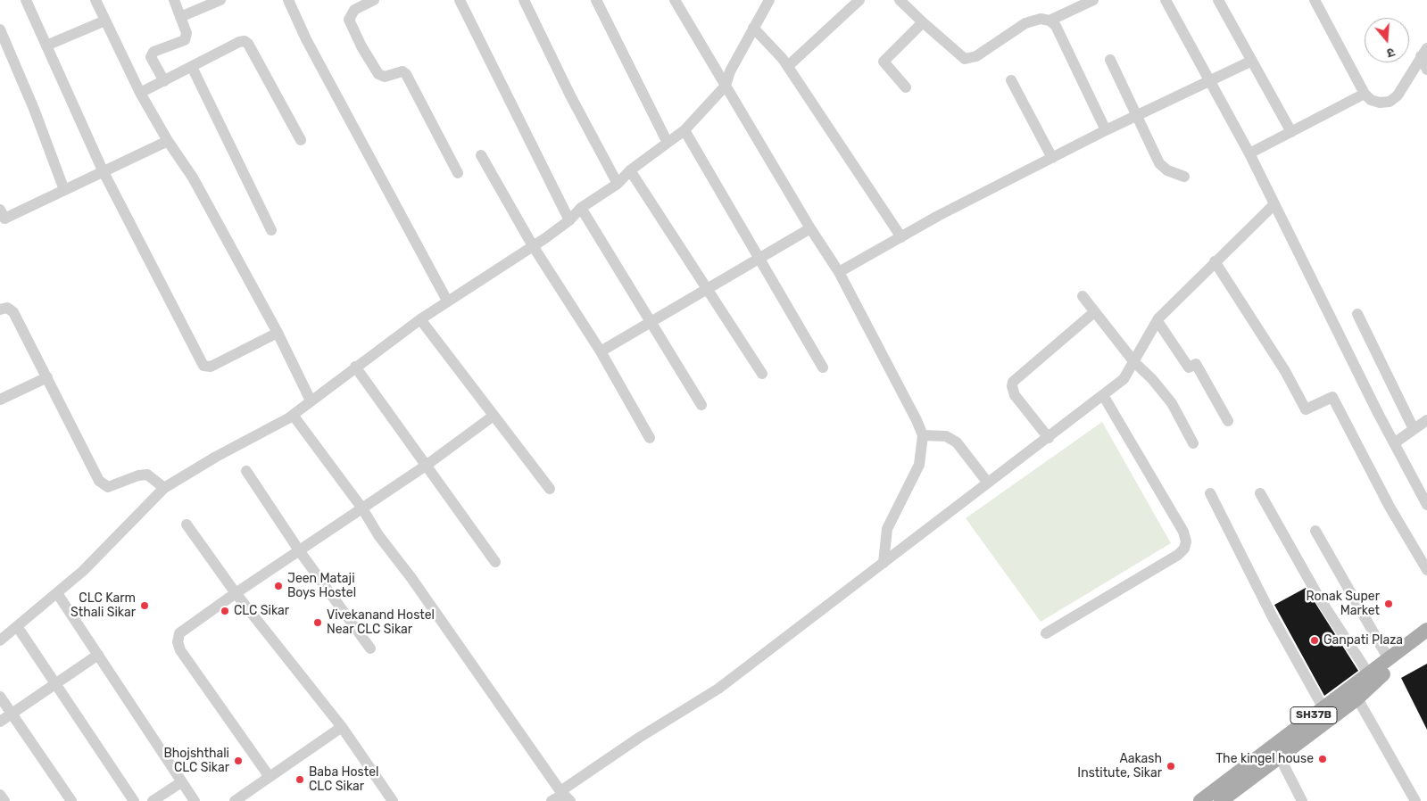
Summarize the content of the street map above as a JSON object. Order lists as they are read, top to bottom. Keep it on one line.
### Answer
{"streets":{"main road":["SH37B"]},"places":["Jeen Mataji Boys Hostel","Ronak Super Market","CLC Karm Sthali Sikar","CLC Sikar","Vivekanand Hostel Near CLC Sikar","Ganpati Plaza","The kingel house","Bhojshthali CLC Sikar","Aakash Institute, Sikar","Baba Hostel CLC Sikar"],"north":"bottom"}
